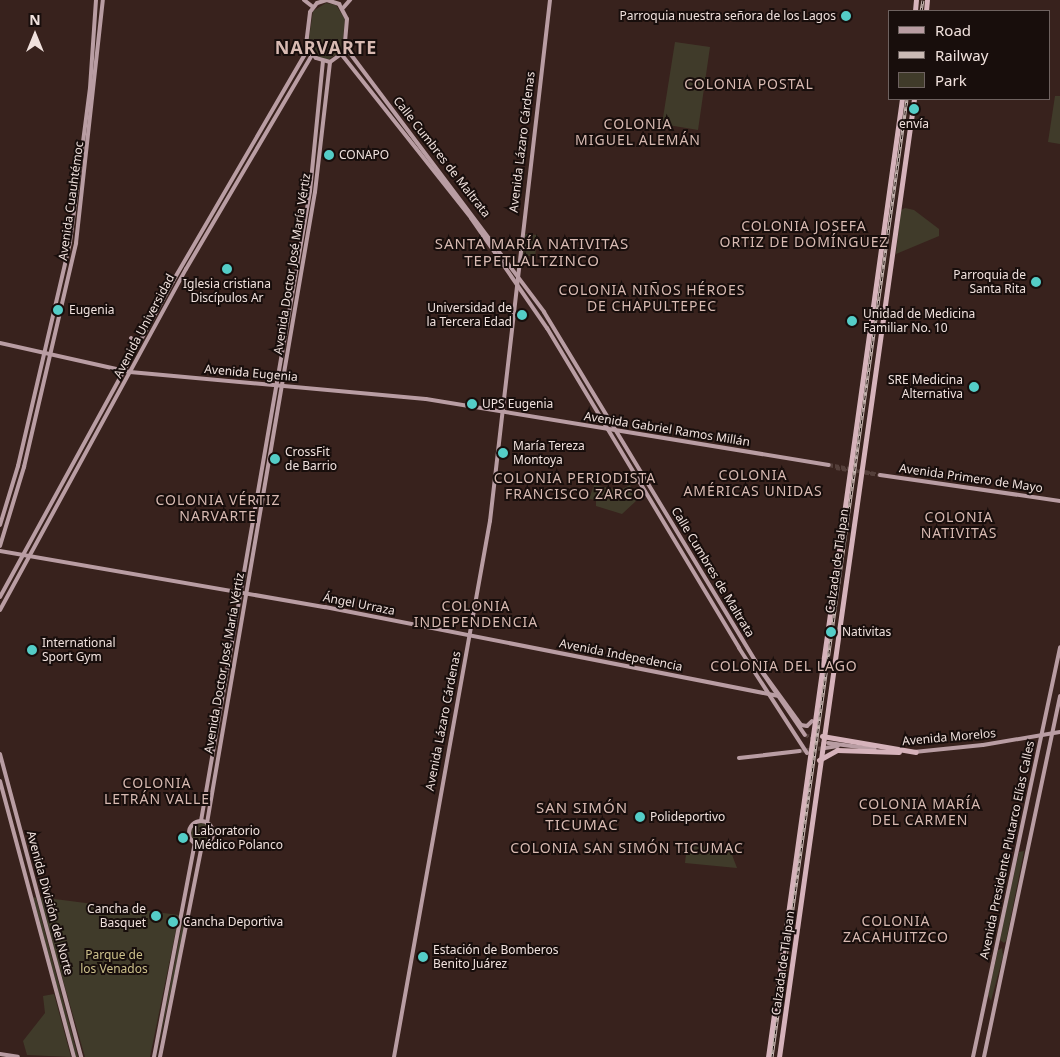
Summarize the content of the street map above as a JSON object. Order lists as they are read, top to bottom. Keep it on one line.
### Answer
{"streets":{"highway":["Calzada de Tlalpan"],"main road":["Avenida Lázaro Cárdenas","Calle Cumbres de Maltrata","Avenida Cuauhtémoc","Avenida Doctor José María Vértiz","Avenida Universidad","Avenida Eugenia","Avenida Gabriel Ramos Millán","Avenida Primero de Mayo","Ángel Urraza","Avenida Indepedencia","Avenida Morelos","Avenida Presidente Plutarco Elías Calles","Avenida División del Norte"]},"crossings":[["Avenida Lázaro Cárdenas","Calle Cumbres de Maltrata"],["Avenida Lázaro Cárdenas","Avenida Eugenia"],["Avenida Lázaro Cárdenas","Avenida Gabriel Ramos Millán"],["Avenida Lázaro Cárdenas","Ángel Urraza"],["Avenida Lázaro Cárdenas","Avenida Indepedencia"],["Calle Cumbres de Maltrata","Avenida Doctor José María Vértiz"],["Calle Cumbres de Maltrata","Avenida Universidad"],["Calle Cumbres de Maltrata","Avenida Gabriel Ramos Millán"],["Calle Cumbres de Maltrata","Calzada de Tlalpan"],["Calle Cumbres de Maltrata","Avenida Indepedencia"],["Avenida Cuauhtémoc","Avenida Eugenia"],["Avenida Doctor José María Vértiz","Avenida Universidad"],["Avenida Doctor José María Vértiz","Avenida Eugenia"],["Avenida Doctor José María Vértiz","Ángel Urraza"],["Avenida Universidad","Avenida Eugenia"],["Avenida Eugenia","Avenida Gabriel Ramos Millán"],["Ángel Urraza","Avenida Indepedencia"],["Avenida Morelos","Avenida Presidente Plutarco Elías Calles"]],"districts":["NARVARTE","COLONIA POSTAL","COLONIA MIGUEL ALEMÁN","COLONIA JOSEFA ORTIZ DE DOMÍNGUEZ","SANTA MARÍA NATIVITAS TEPETLALTZINCO","COLONIA NIÑOS HÉROES DE CHAPULTEPEC","COLONIA AMÉRICAS UNIDAS","COLONIA PERIODISTA FRANCISCO ZARCO","COLONIA VÉRTIZ NARVARTE","COLONIA NATIVITAS","COLONIA INDEPENDENCIA","COLONIA DEL LAGO","COLONIA LETRÁN VALLE","COLONIA MARÍA DEL CARMEN","SAN SIMÓN TICUMAC","COLONIA SAN SIMÓN TICUMAC","COLONIA ZACAHUITZCO"],"parks":["Parque de los Venados"],"places":["Parroquia nuestra señora de los Lagos","envía","CONAPO","Iglesia cristiana Discípulos Ar","Parroquia de Santa Rita","Eugenia","Universidad de la Tercera Edad","Unidad de Medicina Familiar No. 10","SRE Medicina Alternativa","UPS Eugenia","María Tereza Montoya","CrossFit de Barrio","Nativitas","International Sport Gym","Polideportivo","Laboratorio Médico Polanco","Cancha de Basquet","Cancha Deportiva","Estación de Bomberos Benito Juárez"],"legend":["Road","Railway","Park"],"north":"top"}
